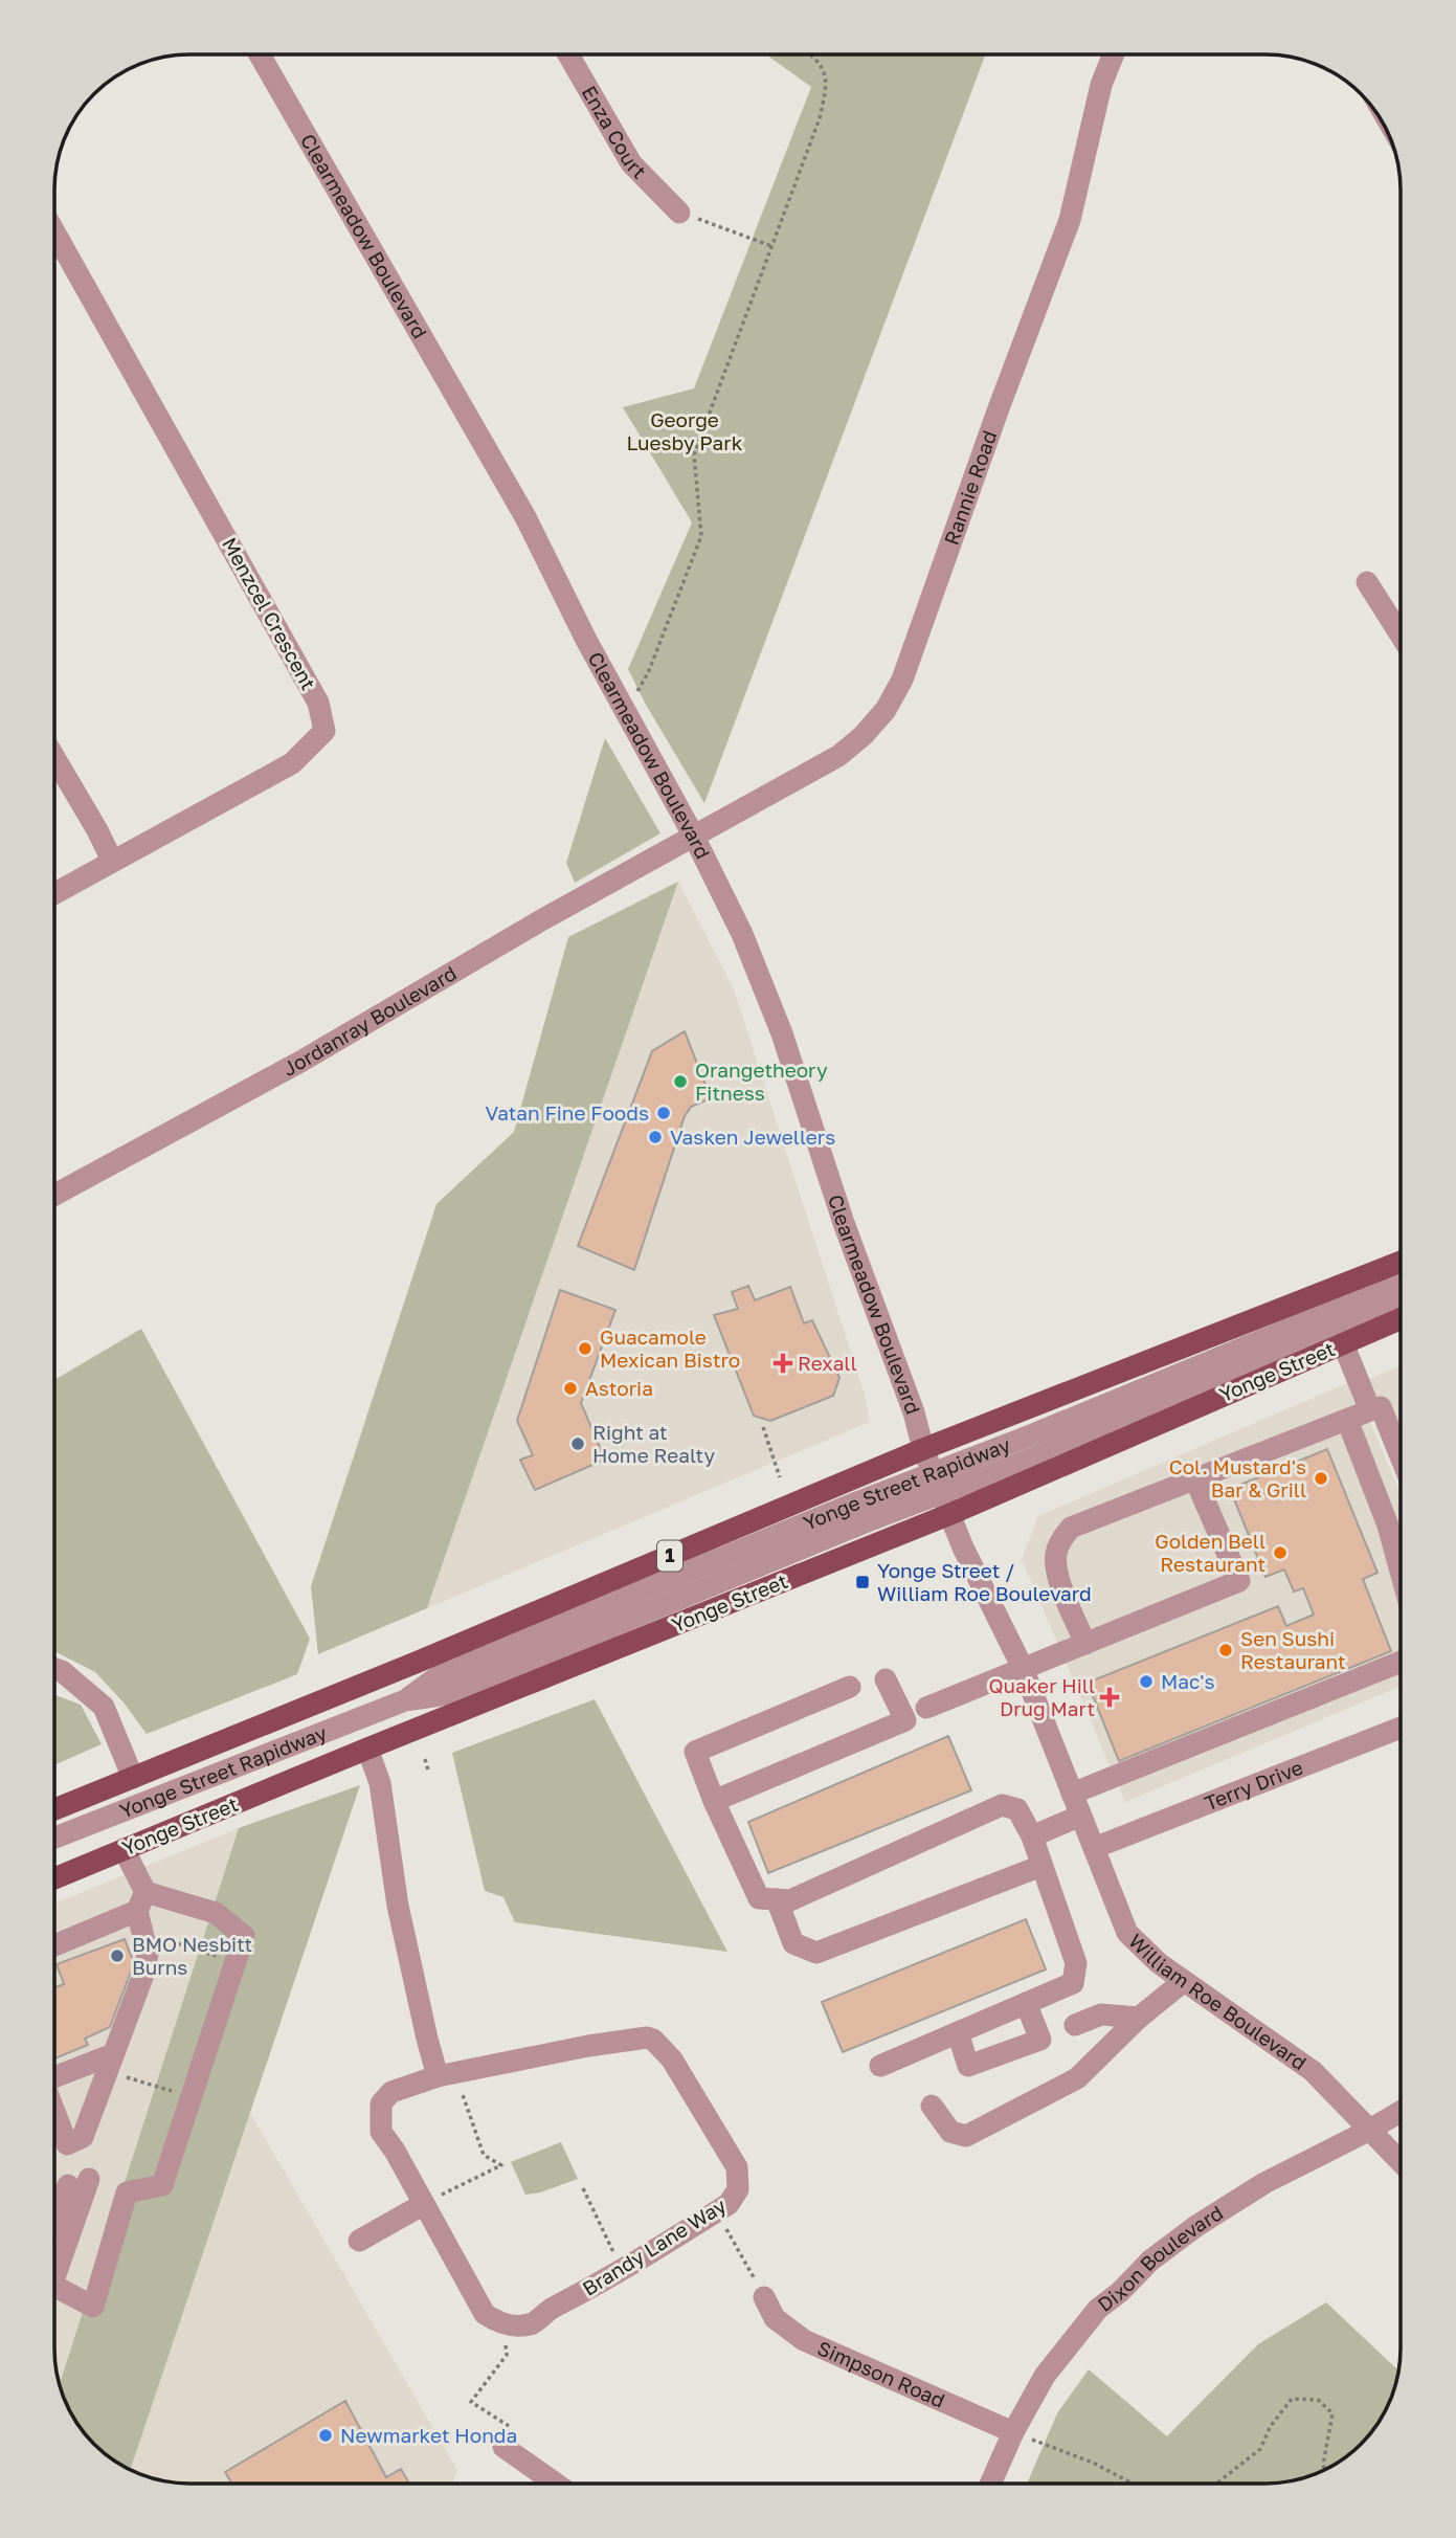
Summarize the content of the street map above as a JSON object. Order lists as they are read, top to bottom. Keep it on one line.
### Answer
{"streets":{"main road":["Yonge Street","1"],"street":["Enza Court","Clearmeadow Boulevard","Rannie Road","Menzcel Crescent","Jordanray Boulevard","Yonge Street Rapidway","Terry Drive","William Roe Boulevard","Brandy Lane Way","Dixon Boulevard","Simpson Road"]},"crossings":[["Clearmeadow Boulevard","Rannie Road"],["Clearmeadow Boulevard","Jordanray Boulevard"],["Clearmeadow Boulevard","Yonge Street"],["Clearmeadow Boulevard","Yonge Street Rapidway"],["Clearmeadow Boulevard","1"],["Clearmeadow Boulevard","William Roe Boulevard"],["Rannie Road","Jordanray Boulevard"],["Yonge Street","William Roe Boulevard"],["Terry Drive","William Roe Boulevard"],["William Roe Boulevard","Dixon Boulevard"],["Dixon Boulevard","Simpson Road"]],"parks":["George Luesby Park"],"places":{"other":["Orangetheory Fitness","Vatan Fine Foods","Vasken Jewellers","Guacamole Mexican Bistro","Astoria","Right at Home Realty","Col. Mustard's Bar & Grill","Golden Bell Restaurant","Sen Sushi Restaurant","Mac's","BMO Nesbitt Burns","Newmarket Honda"],"health":["Rexall","Quaker Hill Drug Mart"],"transit":["Yonge Street / William Roe Boulevard"]}}
